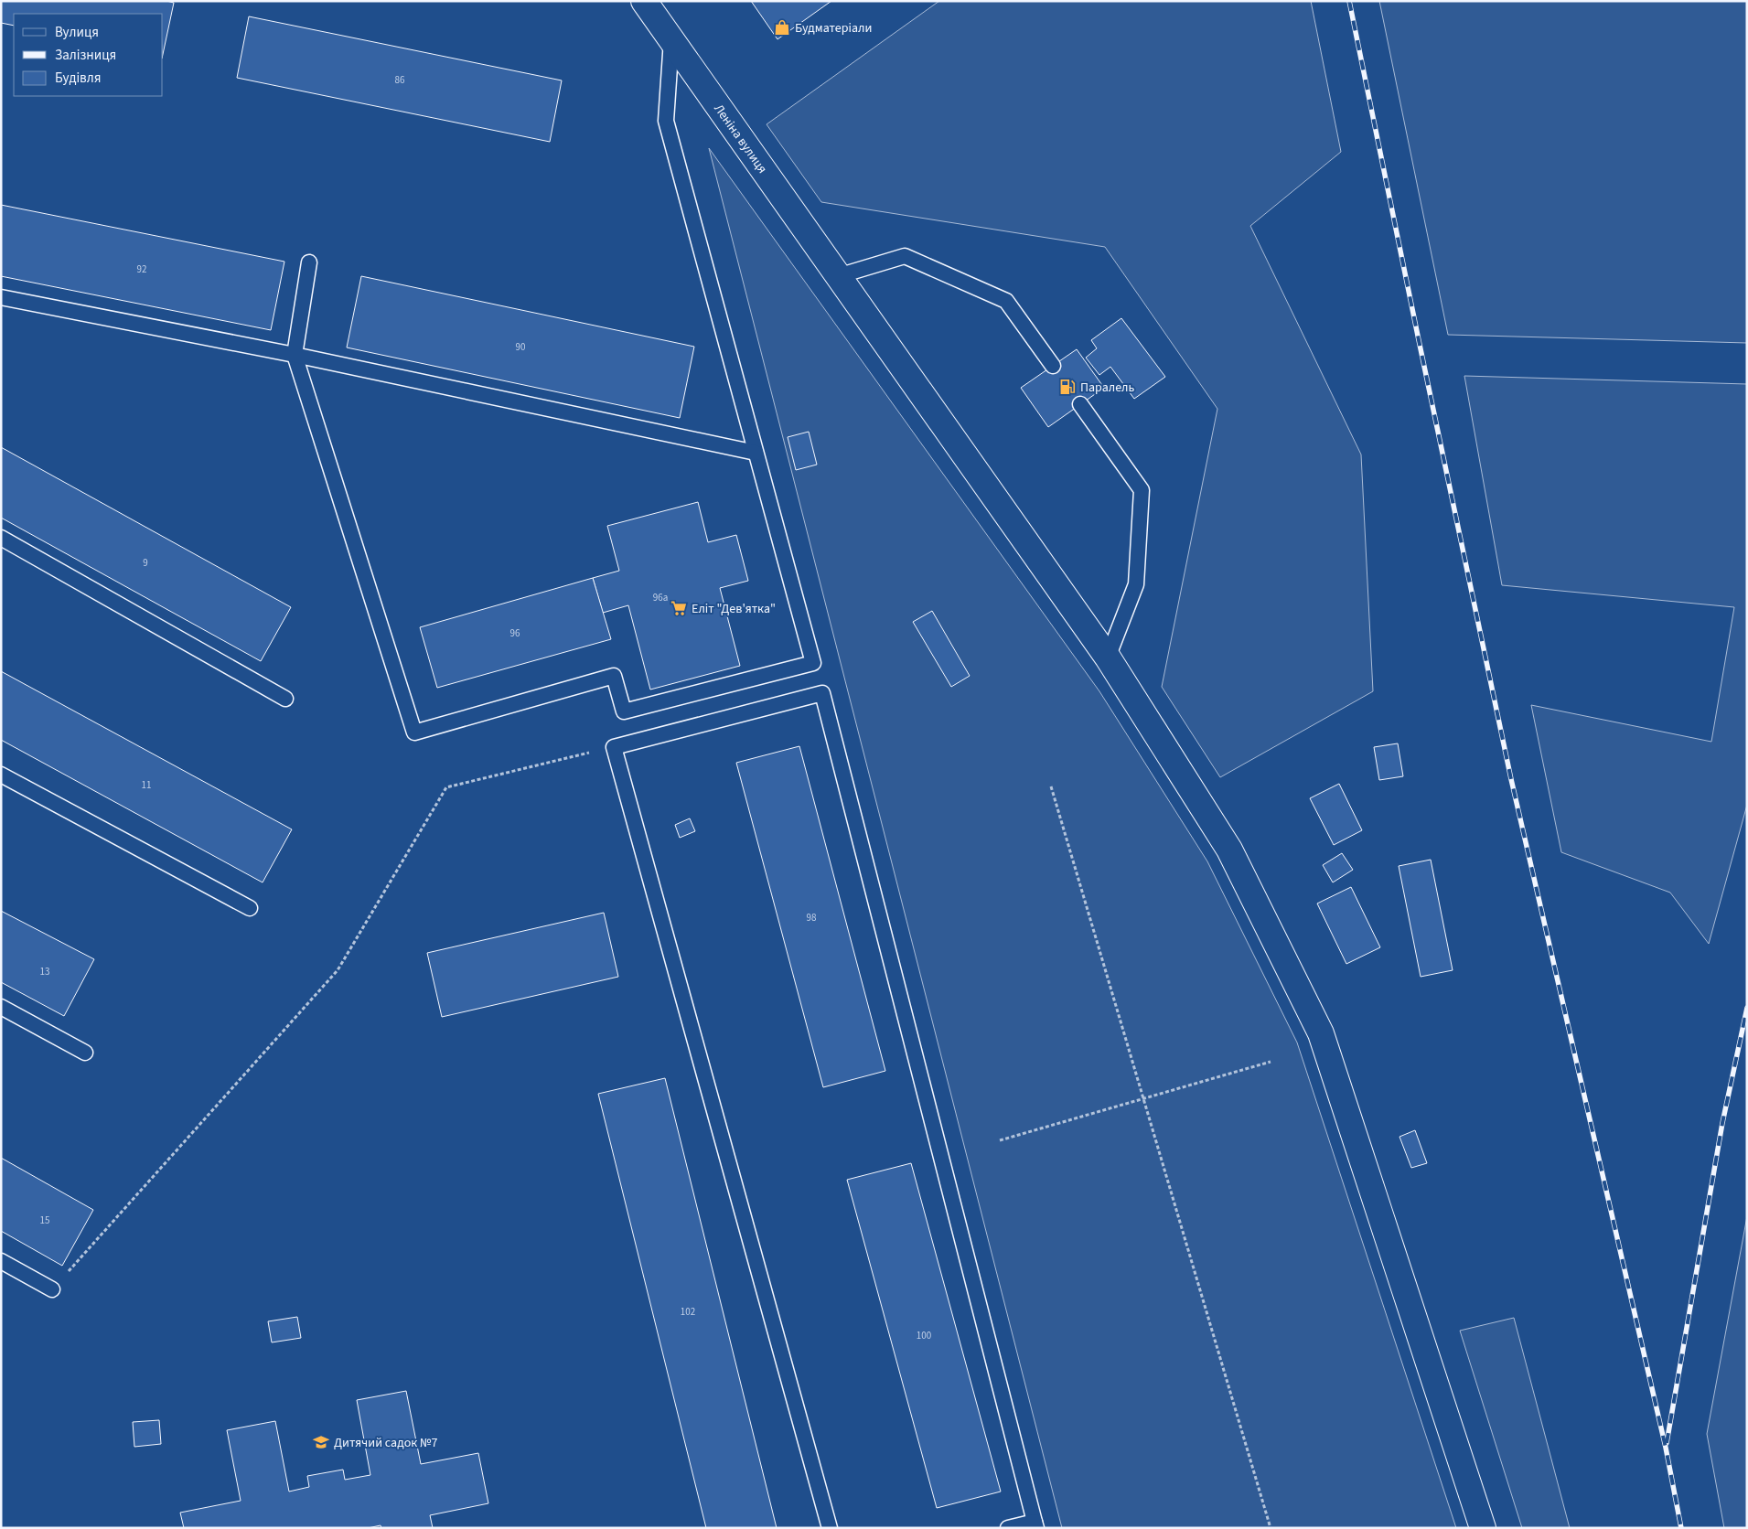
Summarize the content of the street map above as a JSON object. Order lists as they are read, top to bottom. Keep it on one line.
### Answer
{"streets":{"main road":["Леніна вулиця"]},"places":{"shop":["Будматеріали"],"fuel station":["Паралель"],"supermarket":["Еліт \"Дев'ятка\""],"school or university":["Дитячий садок №7"]},"house_numbers":["86","92","90","9","96а","96","11","98","13","15","102","100"],"legend":["Вулиця","Залізниця","Будівля"]}
